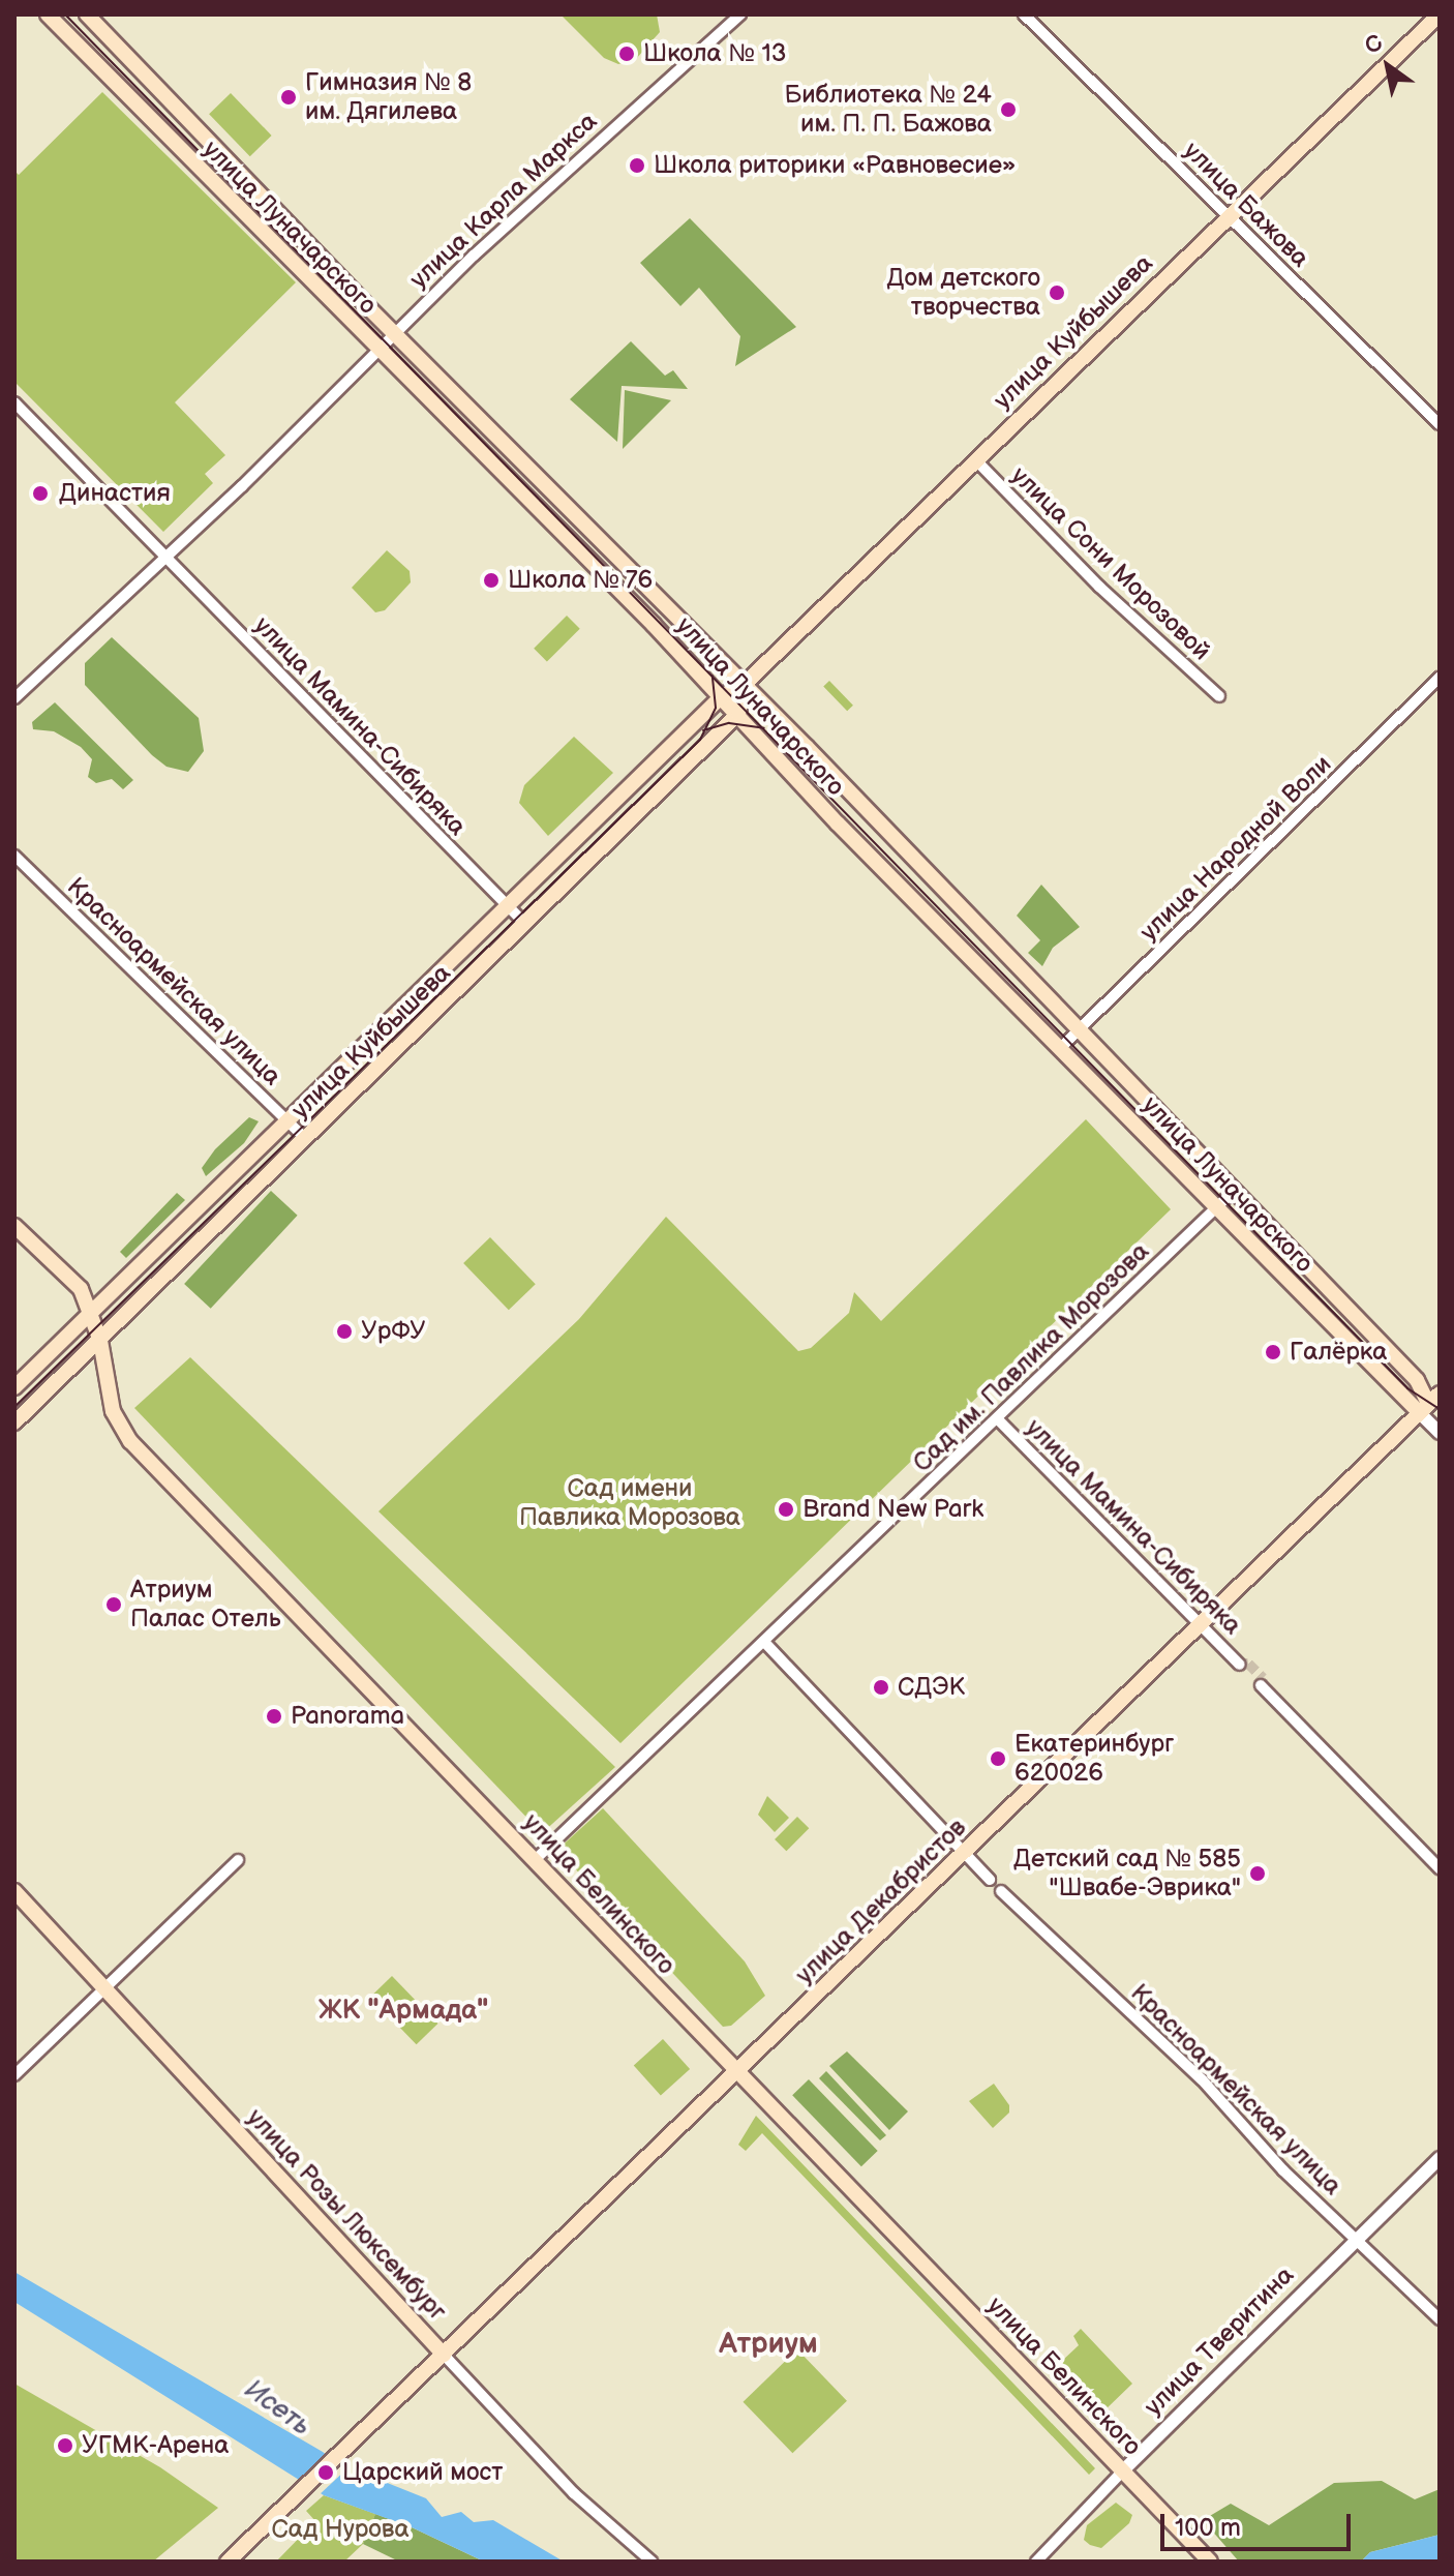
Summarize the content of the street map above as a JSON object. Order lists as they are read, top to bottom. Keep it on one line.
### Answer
{"streets":{"main road":["улица Луначарского","улица Куйбышева","улица Белинского","улица Декабристов","улица Розы Люксембург"],"street":["улица Карла Маркса","улица Бажова","улица Сони Морозовой","улица Мамина-Сибиряка","улица Народной Воли","Красноармейская улица","Сад им. Павлика Морозова","улица Тверитина"]},"crossings":[["улица Карла Маркса","улица Луначарского"],["улица Карла Маркса","улица Мамина-Сибиряка"],["улица Бажова","улица Куйбышева"],["улица Луначарского","улица Куйбышева"],["улица Луначарского","улица Народной Воли"],["улица Луначарского","Сад им. Павлика Морозова"],["улица Луначарского","улица Декабристов"],["улица Куйбышева","улица Сони Морозовой"],["улица Куйбышева","улица Мамина-Сибиряка"],["улица Куйбышева","Красноармейская улица"],["улица Куйбышева","улица Белинского"],["улица Мамина-Сибиряка","Сад им. Павлика Морозова"],["улица Мамина-Сибиряка","улица Декабристов"],["Красноармейская улица","улица Тверитина"],["Сад им. Павлика Морозова","улица Белинского"],["улица Белинского","улица Декабристов"],["улица Белинского","улица Тверитина"],["улица Декабристов","улица Розы Люксембург"]],"districts":["ЖК \"Армада\"","Атриум"],"water":["Исеть"],"parks":["Сад имени Павлика Морозова","Сад Нурова"],"places":["Школа № 13","Гимназия № 8 им. Дягилева","Библиотека № 24 им. П. П. Бажова","Школа риторики «Равновесие»","Дом детского творчества","Династия","Школа № 76","УрФУ","Галёрка","Brand New Park","Атриум Палас Отель","СДЭК","Panorama","Екатеринбург 620026","Детский сад № 585 \"Швабе-Эврика\"","УГМК-Арена","Царский мост"],"scale_bar":"100 m","north":"top left"}
